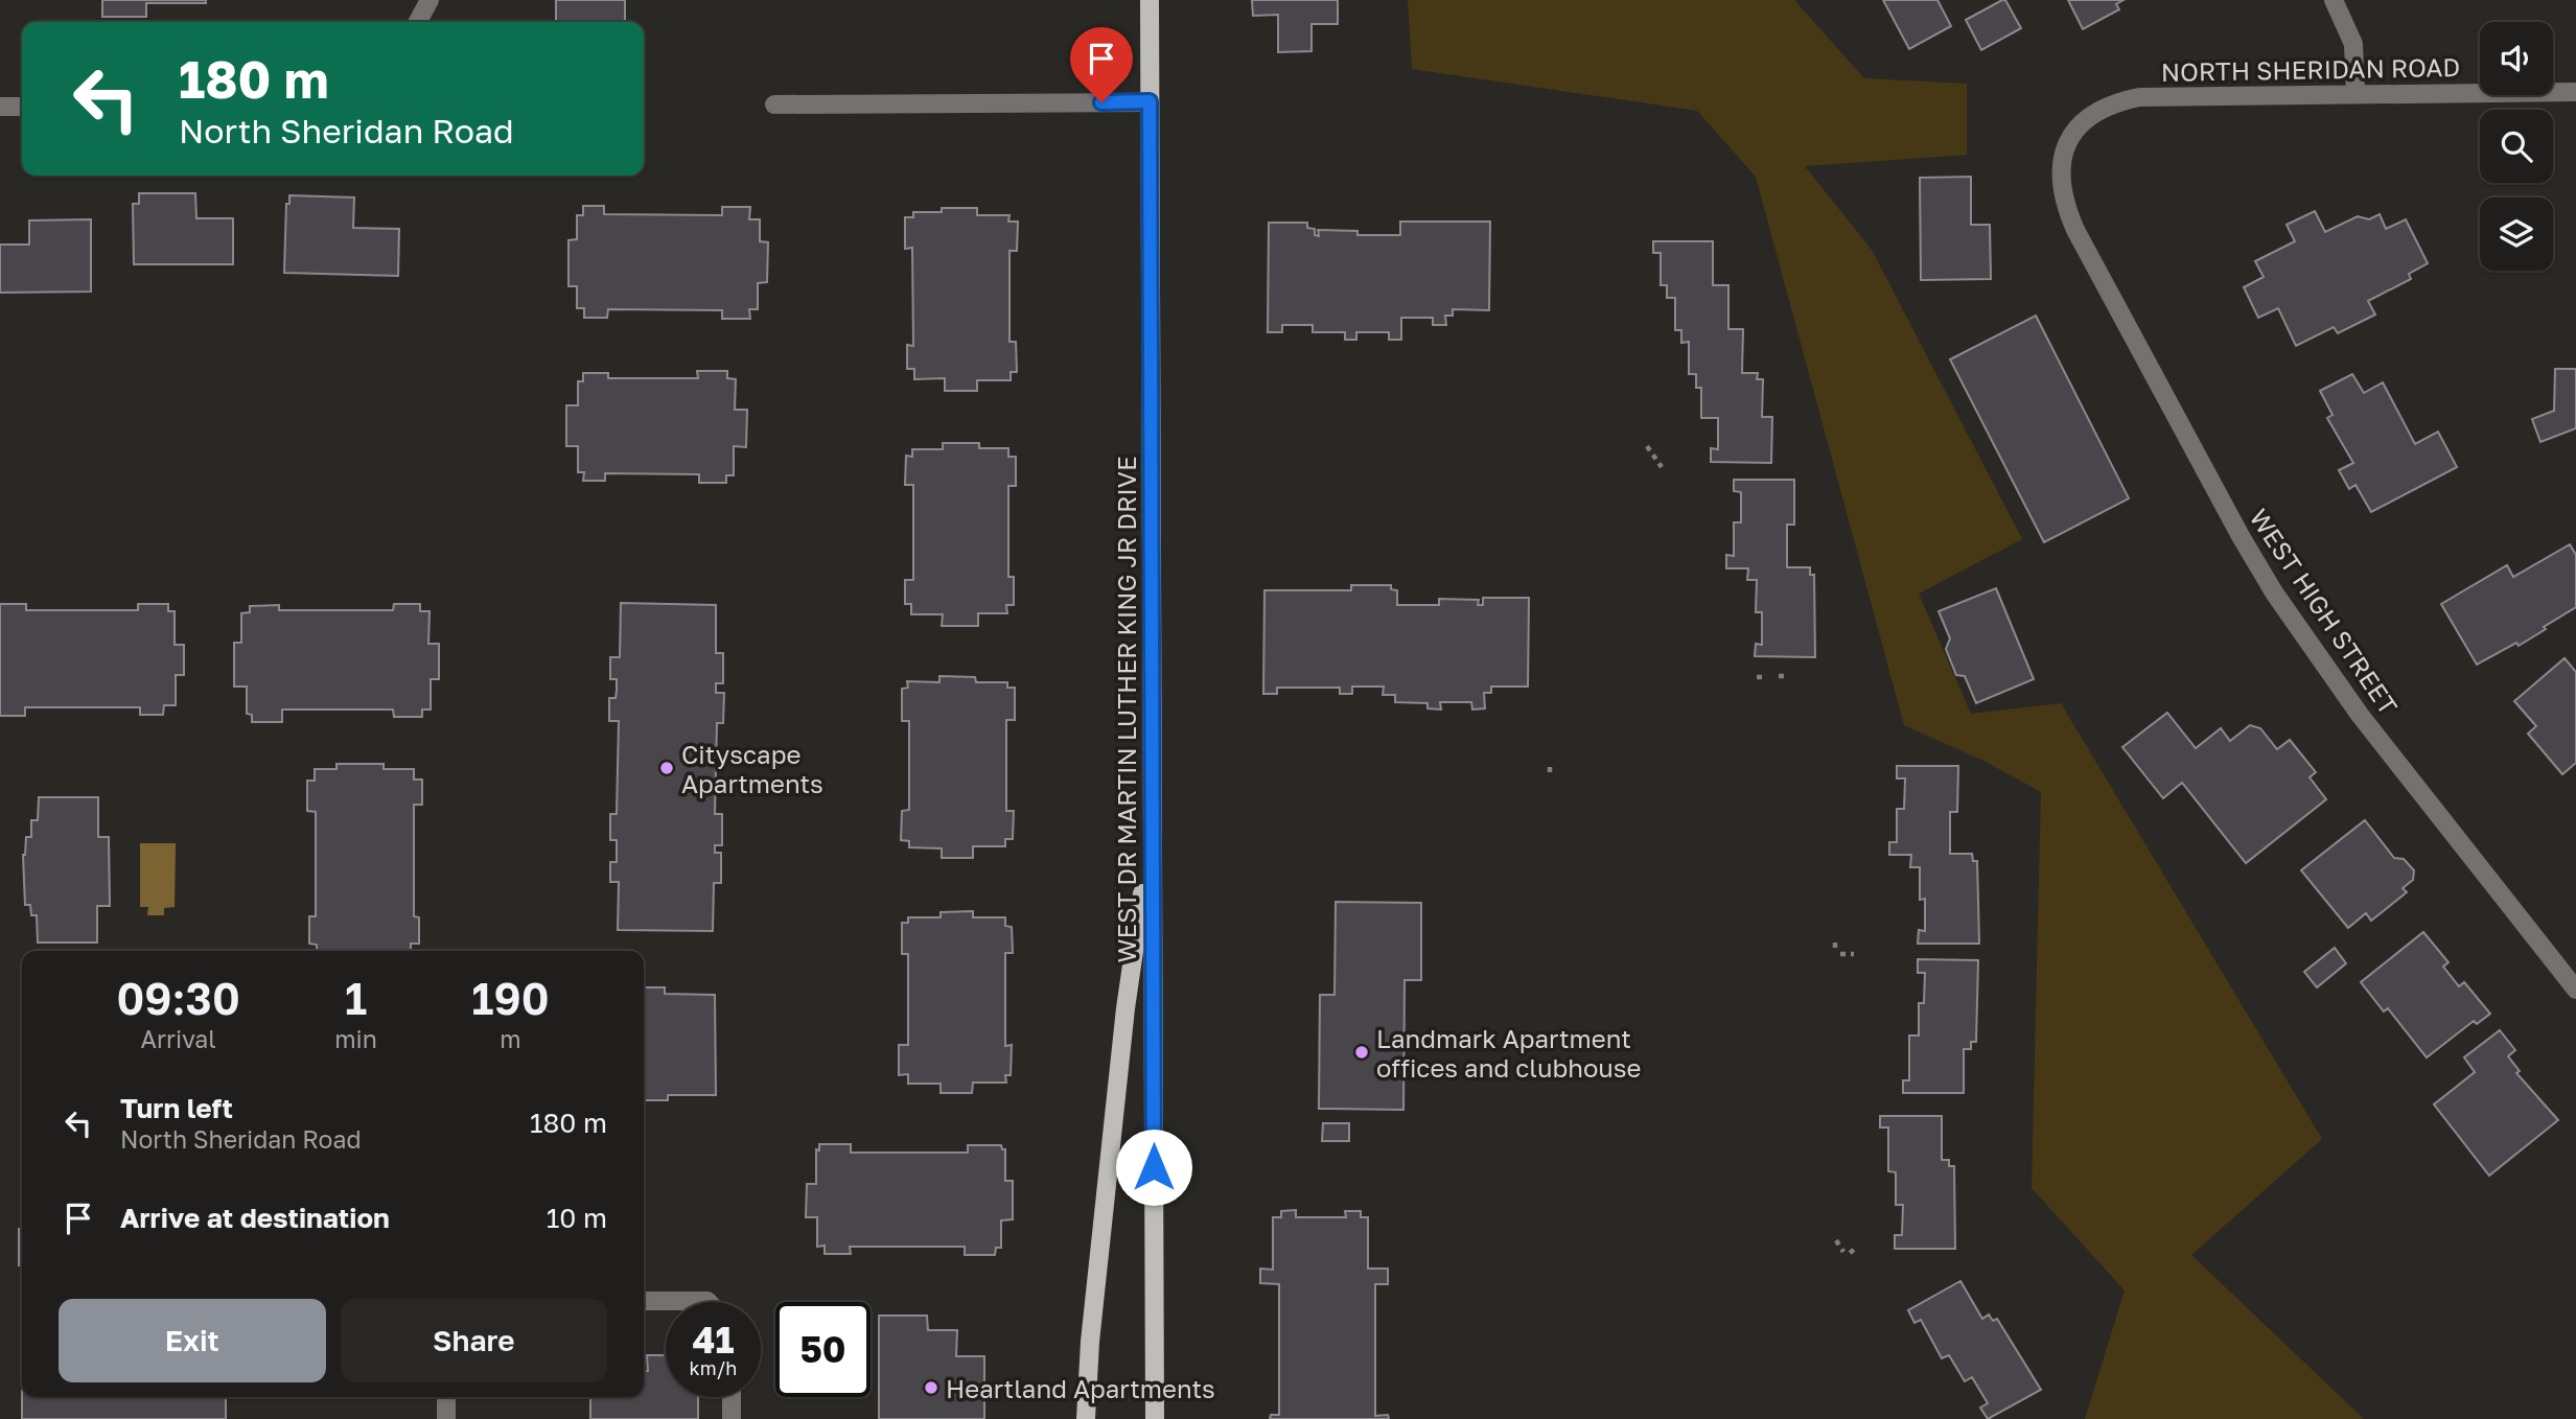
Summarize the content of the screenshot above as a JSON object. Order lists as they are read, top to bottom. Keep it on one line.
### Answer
{"streets":{"main road":["WEST DR MARTIN LUTHER KING JR DRIVE"],"street":["NORTH SHERIDAN ROAD","WEST HIGH STREET"]},"crossings":[["NORTH SHERIDAN ROAD","WEST HIGH STREET"]],"places":["Cityscape Apartments","Landmark Apartment offices and clubhouse","Heartland Apartments"],"page":{"turn":["180 m","North Sheridan Road"],"eta":["09:30","Arrival","1","min","190","m"],"list":[{"name":"Turn left","note":"North Sheridan Road","value":"180 m"},{"name":"Arrive at destination","value":"10 m"}],"buttons":["Exit","Share"],"speed":"41 km/h","limit":"50"}}
